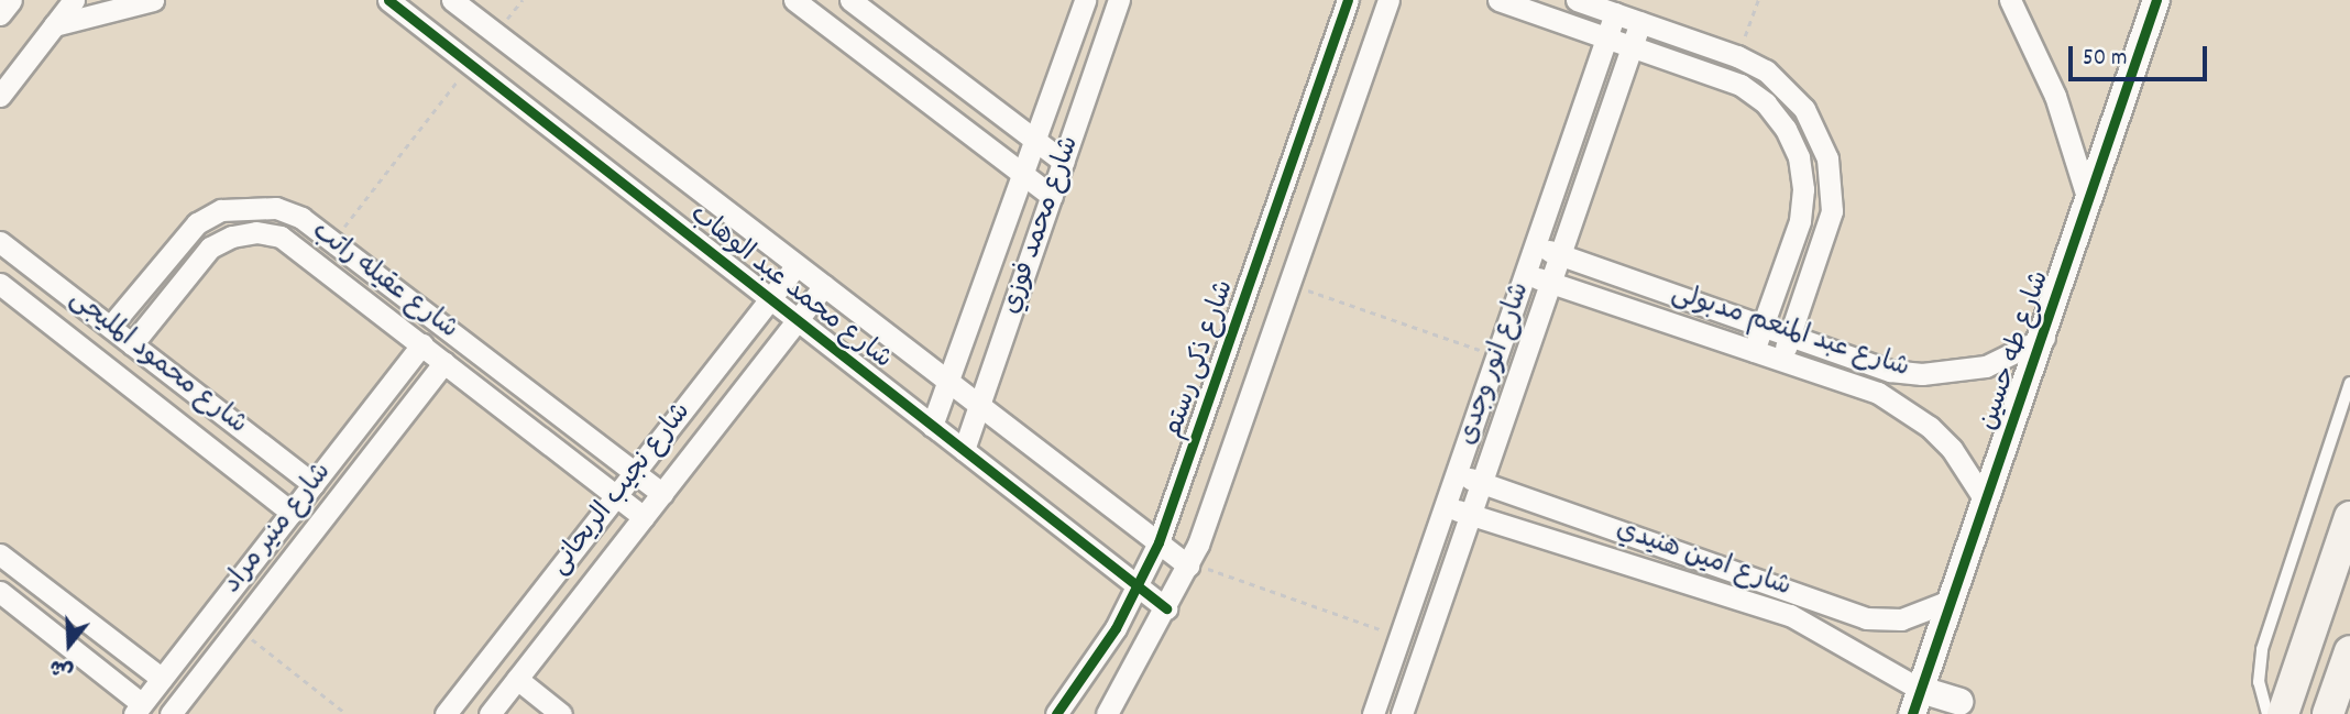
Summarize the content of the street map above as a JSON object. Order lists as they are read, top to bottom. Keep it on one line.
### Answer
{"streets":{"street":["شارع محمد فوزي","شارع عقيله راتب","شارع محمد عبد الوهاب","شارع عبد المنعم مدبولى","شارع طه حسين","شارع ذكى رستم","شارع محمود المليجى","شارع انور وجدى","شارع نجيب الريحانى","شارع منير مراد","شارع امين هنيدي"]},"crossings":[["شارع محمد فوزي","شارع محمد عبد الوهاب"],["شارع عقيله راتب","شارع محمود المليجى"],["شارع عقيله راتب","شارع نجيب الريحانى"],["شارع عقيله راتب","شارع منير مراد"],["شارع محمد عبد الوهاب","شارع ذكى رستم"],["شارع محمد عبد الوهاب","شارع نجيب الريحانى"],["شارع عبد المنعم مدبولى","شارع طه حسين"],["شارع عبد المنعم مدبولى","شارع انور وجدى"],["شارع طه حسين","شارع امين هنيدي"],["شارع محمود المليجى","شارع منير مراد"],["شارع انور وجدى","شارع امين هنيدي"]],"scale_bar":"50 m","north":"bottom"}
